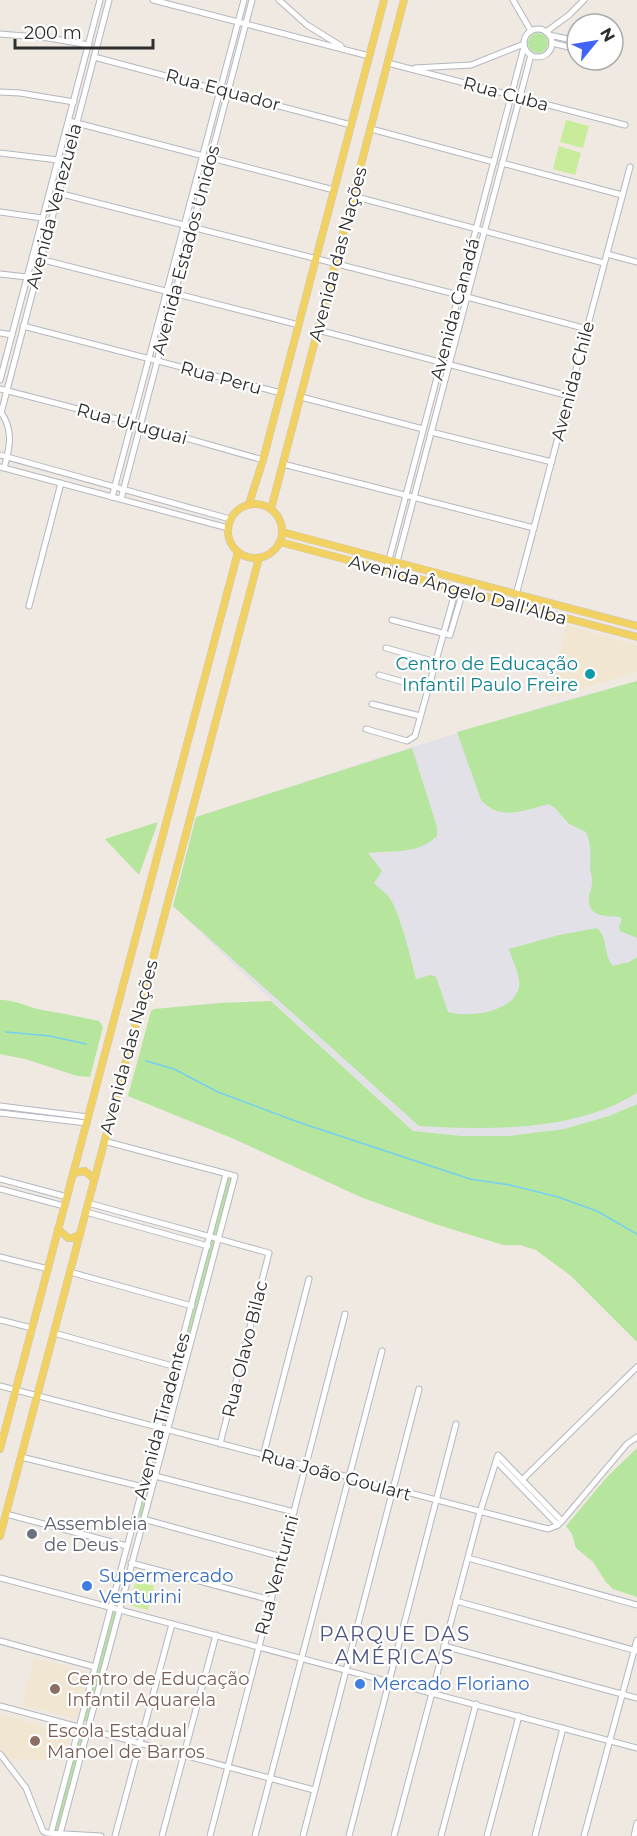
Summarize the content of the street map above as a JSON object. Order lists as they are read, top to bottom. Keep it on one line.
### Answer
{"streets":{"main road":["Avenida das Nações","Avenida Ângelo Dall'Alba"],"street":["Rua Equador","Rua Cuba","Avenida Venezuela","Avenida Estados Unidos","Avenida Canadá","Rua Peru","Avenida Chile","Rua Uruguai","Rua Olavo Bilac","Avenida Tiradentes","Rua João Goulart","Rua Venturini"]},"crossings":[["Rua Equador","Avenida Venezuela"],["Rua Equador","Avenida Estados Unidos"],["Rua Equador","Avenida das Nações"],["Rua Cuba","Avenida das Nações"],["Rua Cuba","Avenida Canadá"],["Avenida Venezuela","Rua Peru"],["Avenida Venezuela","Rua Uruguai"],["Avenida Estados Unidos","Rua Peru"],["Avenida Estados Unidos","Rua Uruguai"],["Avenida das Nações","Rua Peru"],["Avenida das Nações","Rua Uruguai"],["Avenida das Nações","Avenida Ângelo Dall'Alba"],["Avenida das Nações","Rua João Goulart"],["Avenida Canadá","Avenida Ângelo Dall'Alba"],["Avenida Chile","Avenida Ângelo Dall'Alba"],["Rua Olavo Bilac","Avenida Tiradentes"],["Rua Olavo Bilac","Rua João Goulart"],["Avenida Tiradentes","Rua João Goulart"],["Rua João Goulart","Rua Venturini"]],"districts":["PARQUE DAS AMÉRICAS"],"places":["Centro de Educação Infantil Paulo Freire","Assembleia de Deus","Supermercado Venturini","Mercado Floriano","Centro de Educação Infantil Aquarela","Escola Estadual Manoel de Barros"],"scale_bar":"200 m","north":"top right"}
